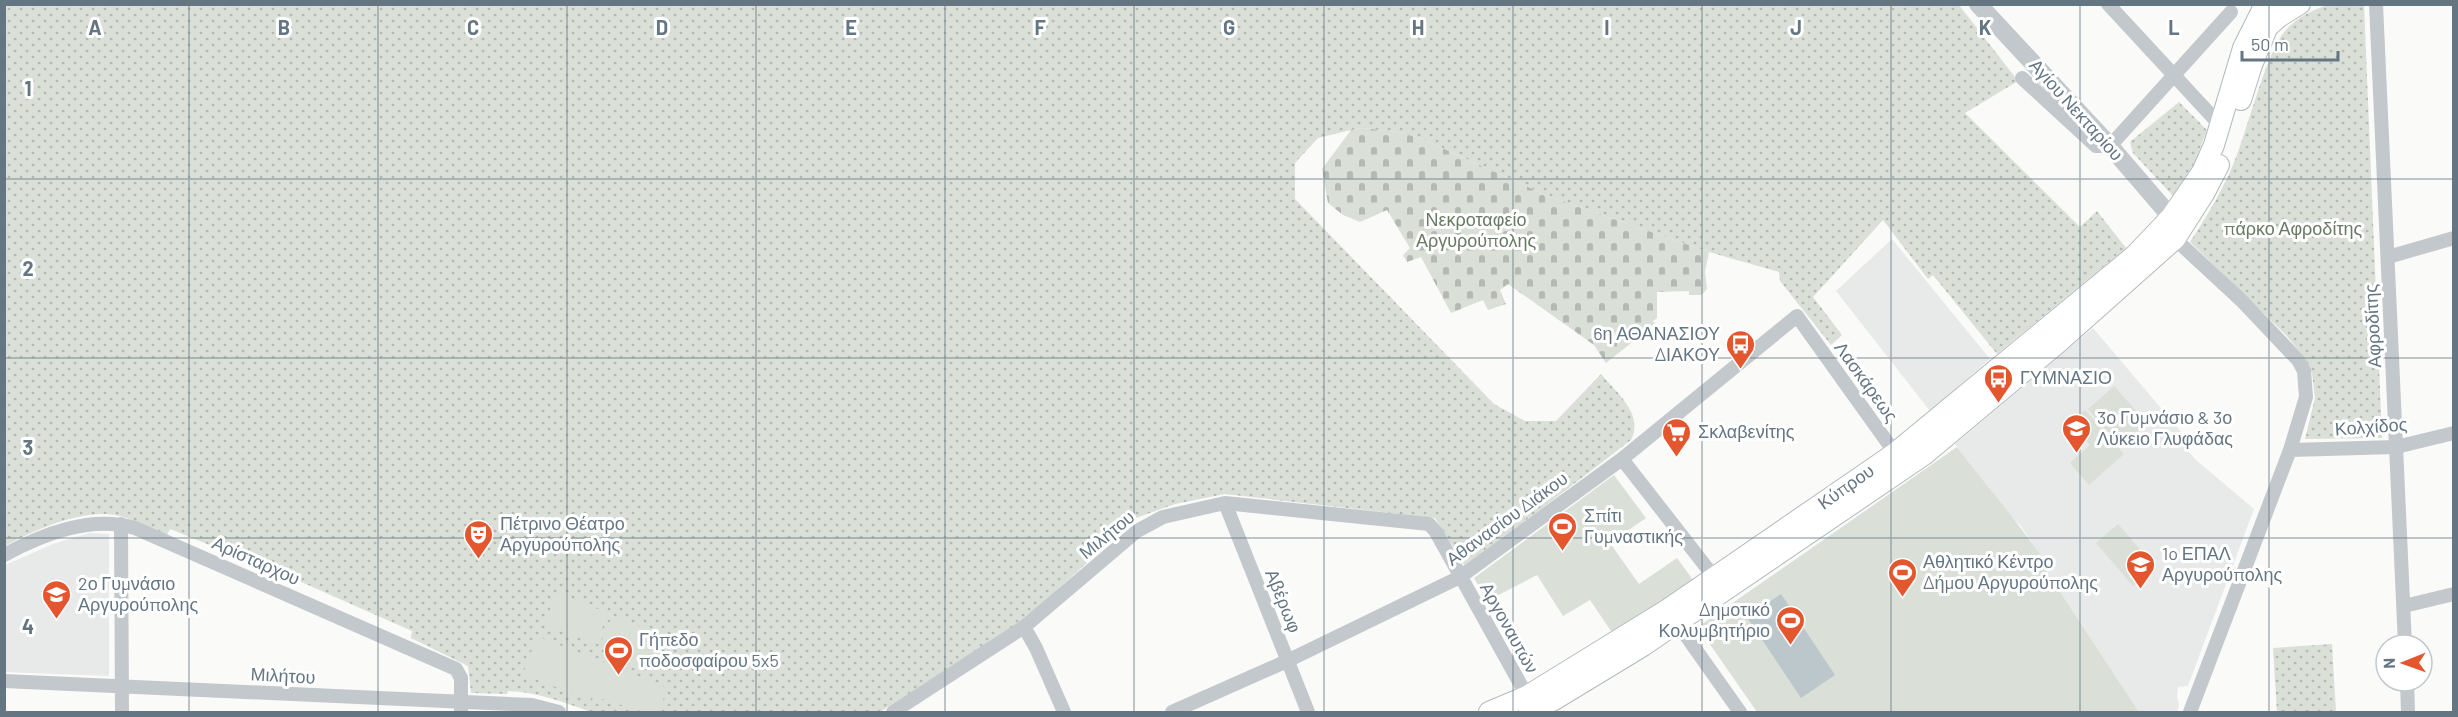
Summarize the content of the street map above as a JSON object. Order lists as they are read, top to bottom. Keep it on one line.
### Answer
{"streets":{"main road":["Κύπρου"],"street":["Αγίου Νεκταρίου","Αφροδίτης","Λασκάρεως","Κολχίδος","Αθανασίου Διάκου","Μιλήτου","Αρίσταρχου","Αβέρωφ","Αργοναυτών"]},"crossings":[["Αγίου Νεκταρίου","Κύπρου"],["Αφροδίτης","Κολχίδος"],["Λασκάρεως","Κύπρου"],["Λασκάρεως","Αθανασίου Διάκου"],["Κύπρου","Αργοναυτών"],["Αθανασίου Διάκου","Μιλήτου"],["Αθανασίου Διάκου","Αβέρωφ"],["Αθανασίου Διάκου","Αργοναυτών"],["Μιλήτου","Αρίσταρχου"],["Μιλήτου","Αβέρωφ"],["Μιλήτου","Αργοναυτών"]],"parks":["Νεκροταφείο Αργυρούπολης","πάρκο Αφροδίτης"],"places":{"bus stop":["6η ΑΘΑΝΑΣΙΟΥ ΔΙΑΚΟΥ","ΓΥΜΝΑΣΙΟ"],"school or university":["3ο Γυμνάσιο & 3ο Λύκειο Γλυφάδας","1o ΕΠΑΛ Αργυρούπολης","2ο Γυμνάσιο Αργυρούπολης"],"supermarket":["Σκλαβενίτης"],"sports":["Σπίτι Γυμναστικής","Αθλητικό Κέντρο Δήμου Αργυρούπολης","Δημοτικό Κολυμβητήριο","Γήπεδο ποδοσφαίρου 5x5"],"theatre":["Πέτρινο Θέατρο Αργυρούπολης"]},"scale_bar":"50 m","north":"left","grid":{"columns":["A","B","C","D","E","F","G","H","I","J","K","L"],"rows":["1","2","3","4"]}}
